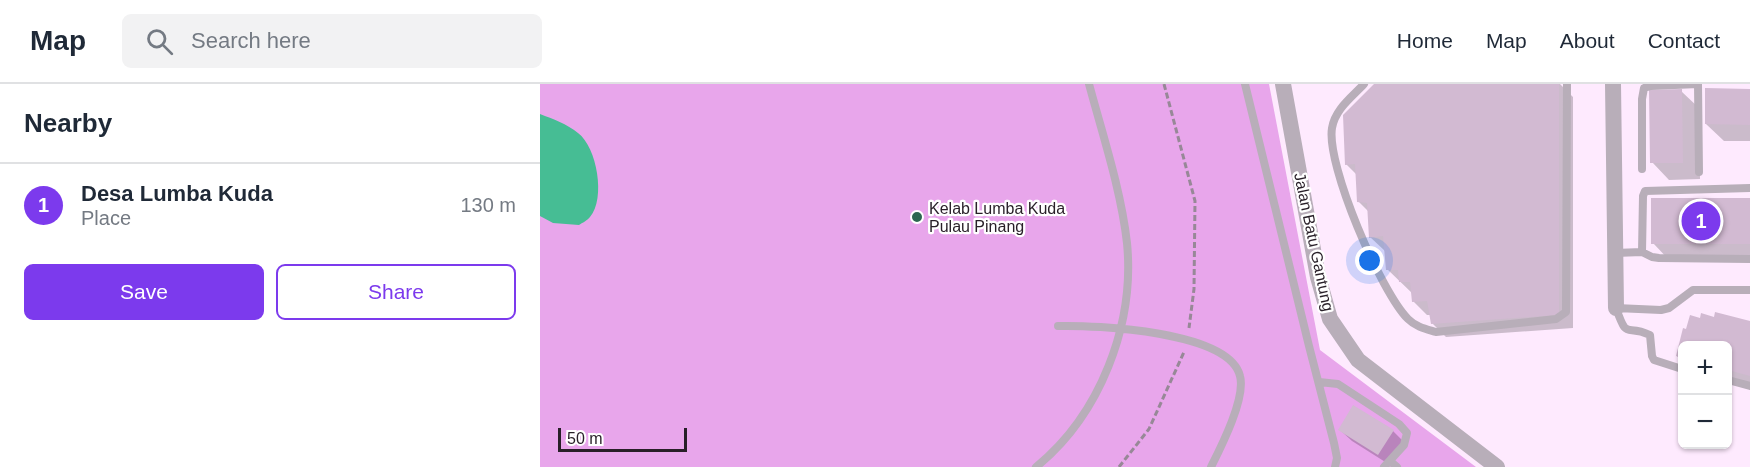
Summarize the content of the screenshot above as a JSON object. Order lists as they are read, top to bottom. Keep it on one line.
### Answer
{"streets":{"street":["Jalan Batu Gantung"]},"places":["Kelab Lumba Kuda Pulau Pinang"],"scale_bar":"50 m","page":{"header":"Map","search":"Search here","nav":["Home","Map","About","Contact"],"heading":"Nearby","list":[{"mark":"1","name":"Desa Lumba Kuda","note":"Place","value":"130 m"}],"pins":"1","buttons":["Save","Share"],"map_buttons":["+","−"],"scale":"50 m"}}
